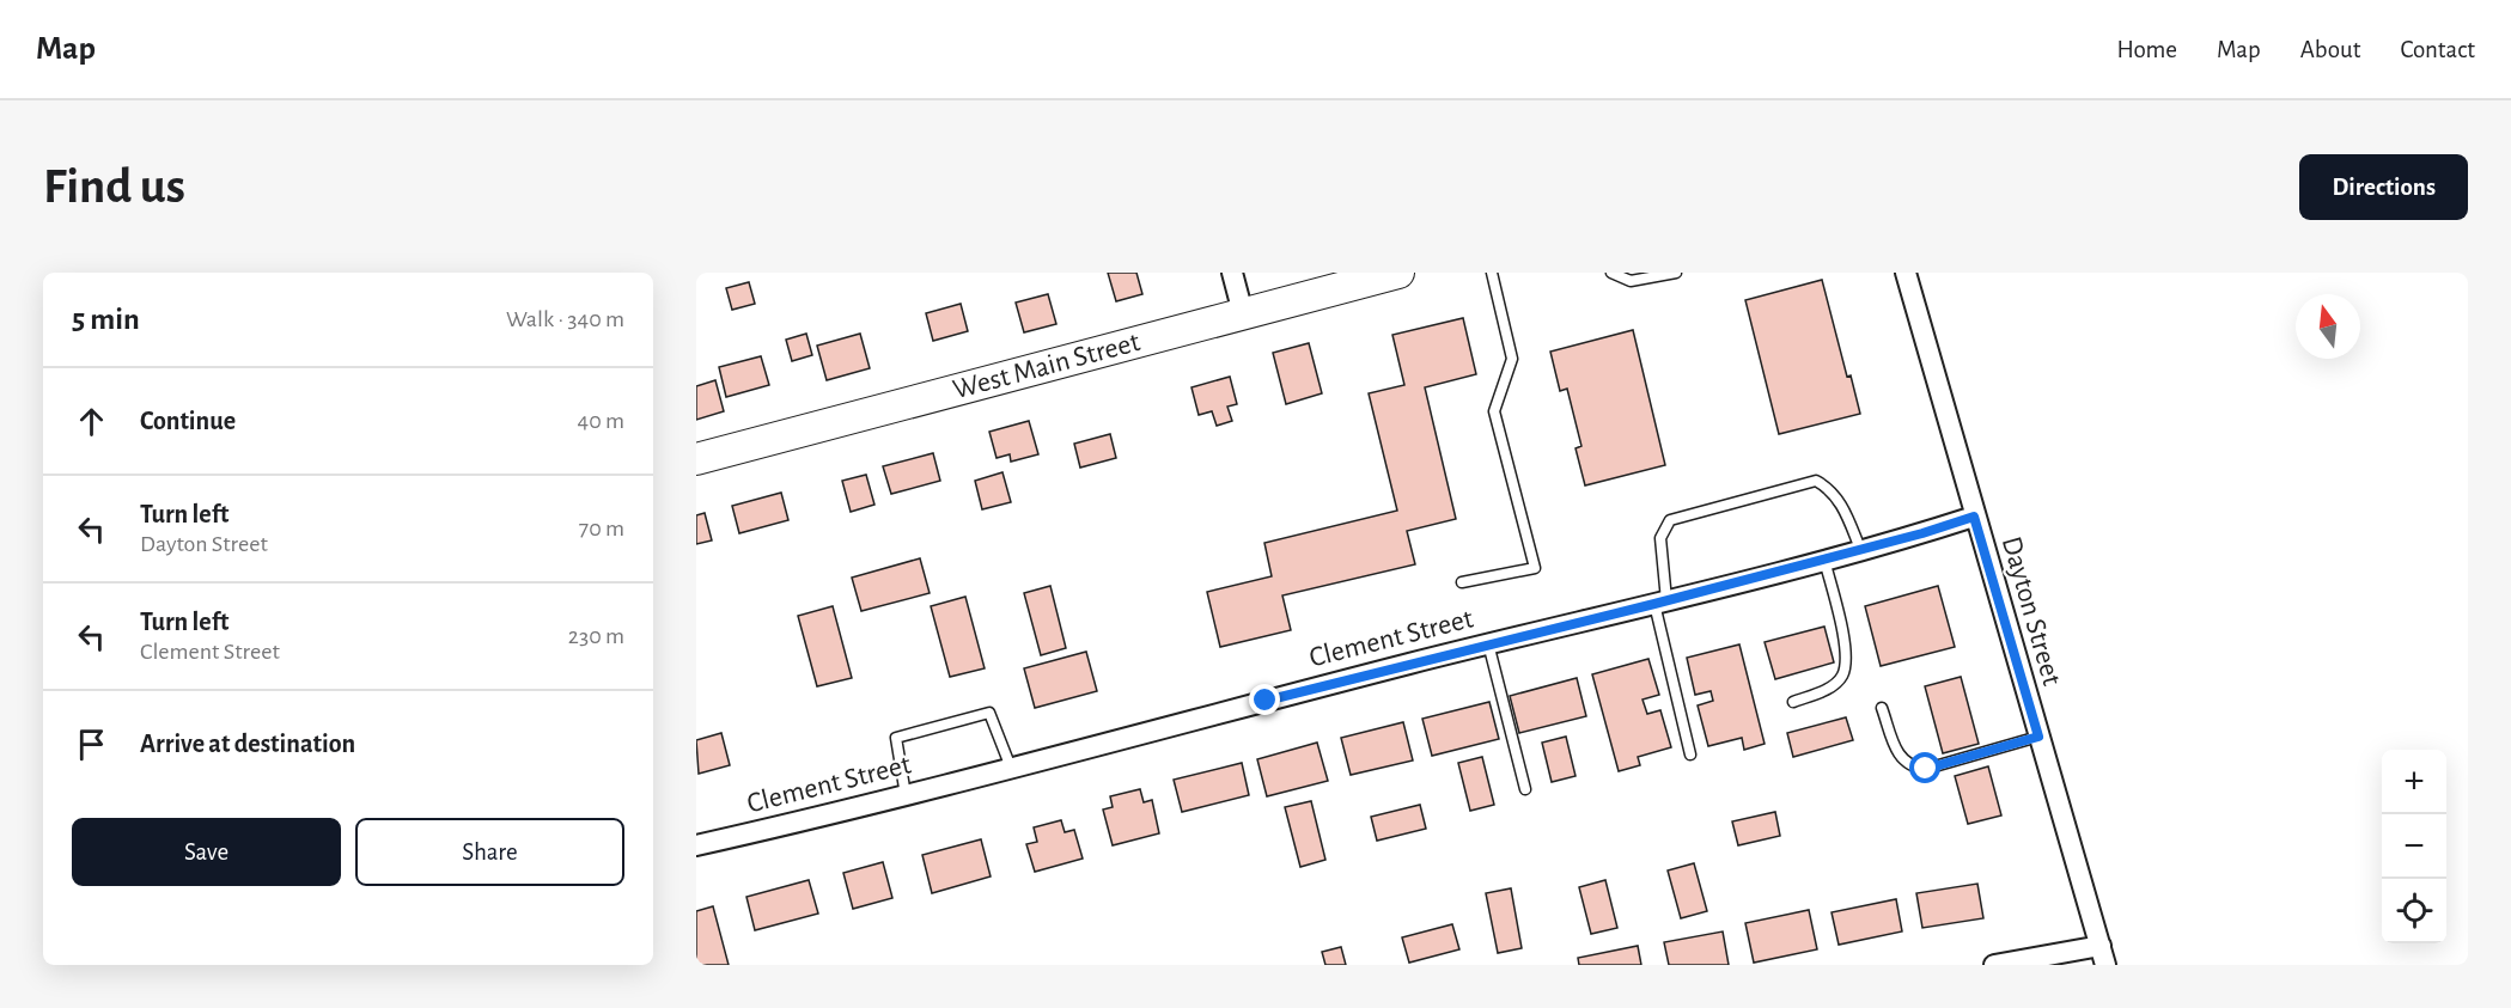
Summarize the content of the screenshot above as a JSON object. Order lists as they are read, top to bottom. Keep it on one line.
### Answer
{"streets":{"main road":["West Main Street"],"street":["Dayton Street","Clement Street"]},"crossings":[["Dayton Street","Clement Street"]],"north":"top","page":{"header":"Map","nav":["Home","Map","About","Contact"],"buttons":["Directions",["Save","Share"]],"title":"Find us","heading":["5 min","Walk · 340 m"],"list":[["Continue","40 m"],["Turn left","Dayton Street","70 m"],["Turn left","Clement Street","230 m"],"Arrive at destination"],"map_buttons":["+","−"]}}
